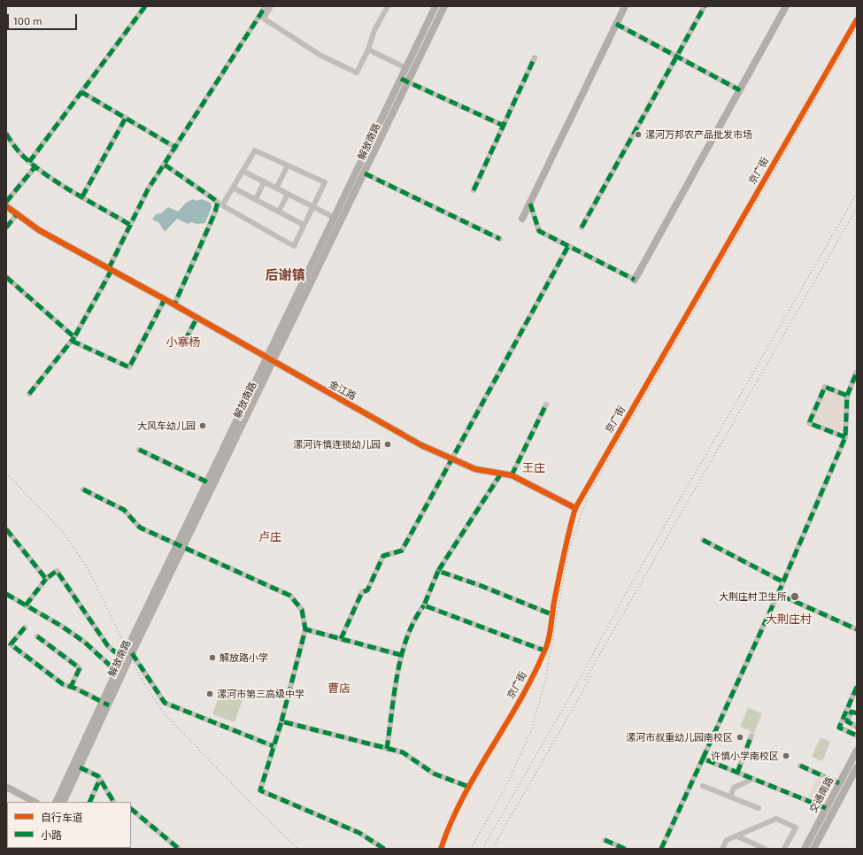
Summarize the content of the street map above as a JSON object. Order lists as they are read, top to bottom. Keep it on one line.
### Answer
{"streets":{"main road":["解放南路","金江路","交通南路"],"street":["京广街"]},"crossings":[["解放南路","金江路"],["京广街","金江路"]],"districts":["后谢镇","小寨杨","王庄","卢庄","大荆庄村","曹店"],"places":["漯河万邦农产品批发市场","大风车幼儿园","漯河许慎连锁幼儿园","大荆庄村卫生所","解放路小学","漯河市第三高级中学","漯河市叔重幼儿园南校区","许慎小学南校区"],"legend":["自行车道","小路"],"scale_bar":"100 m"}
